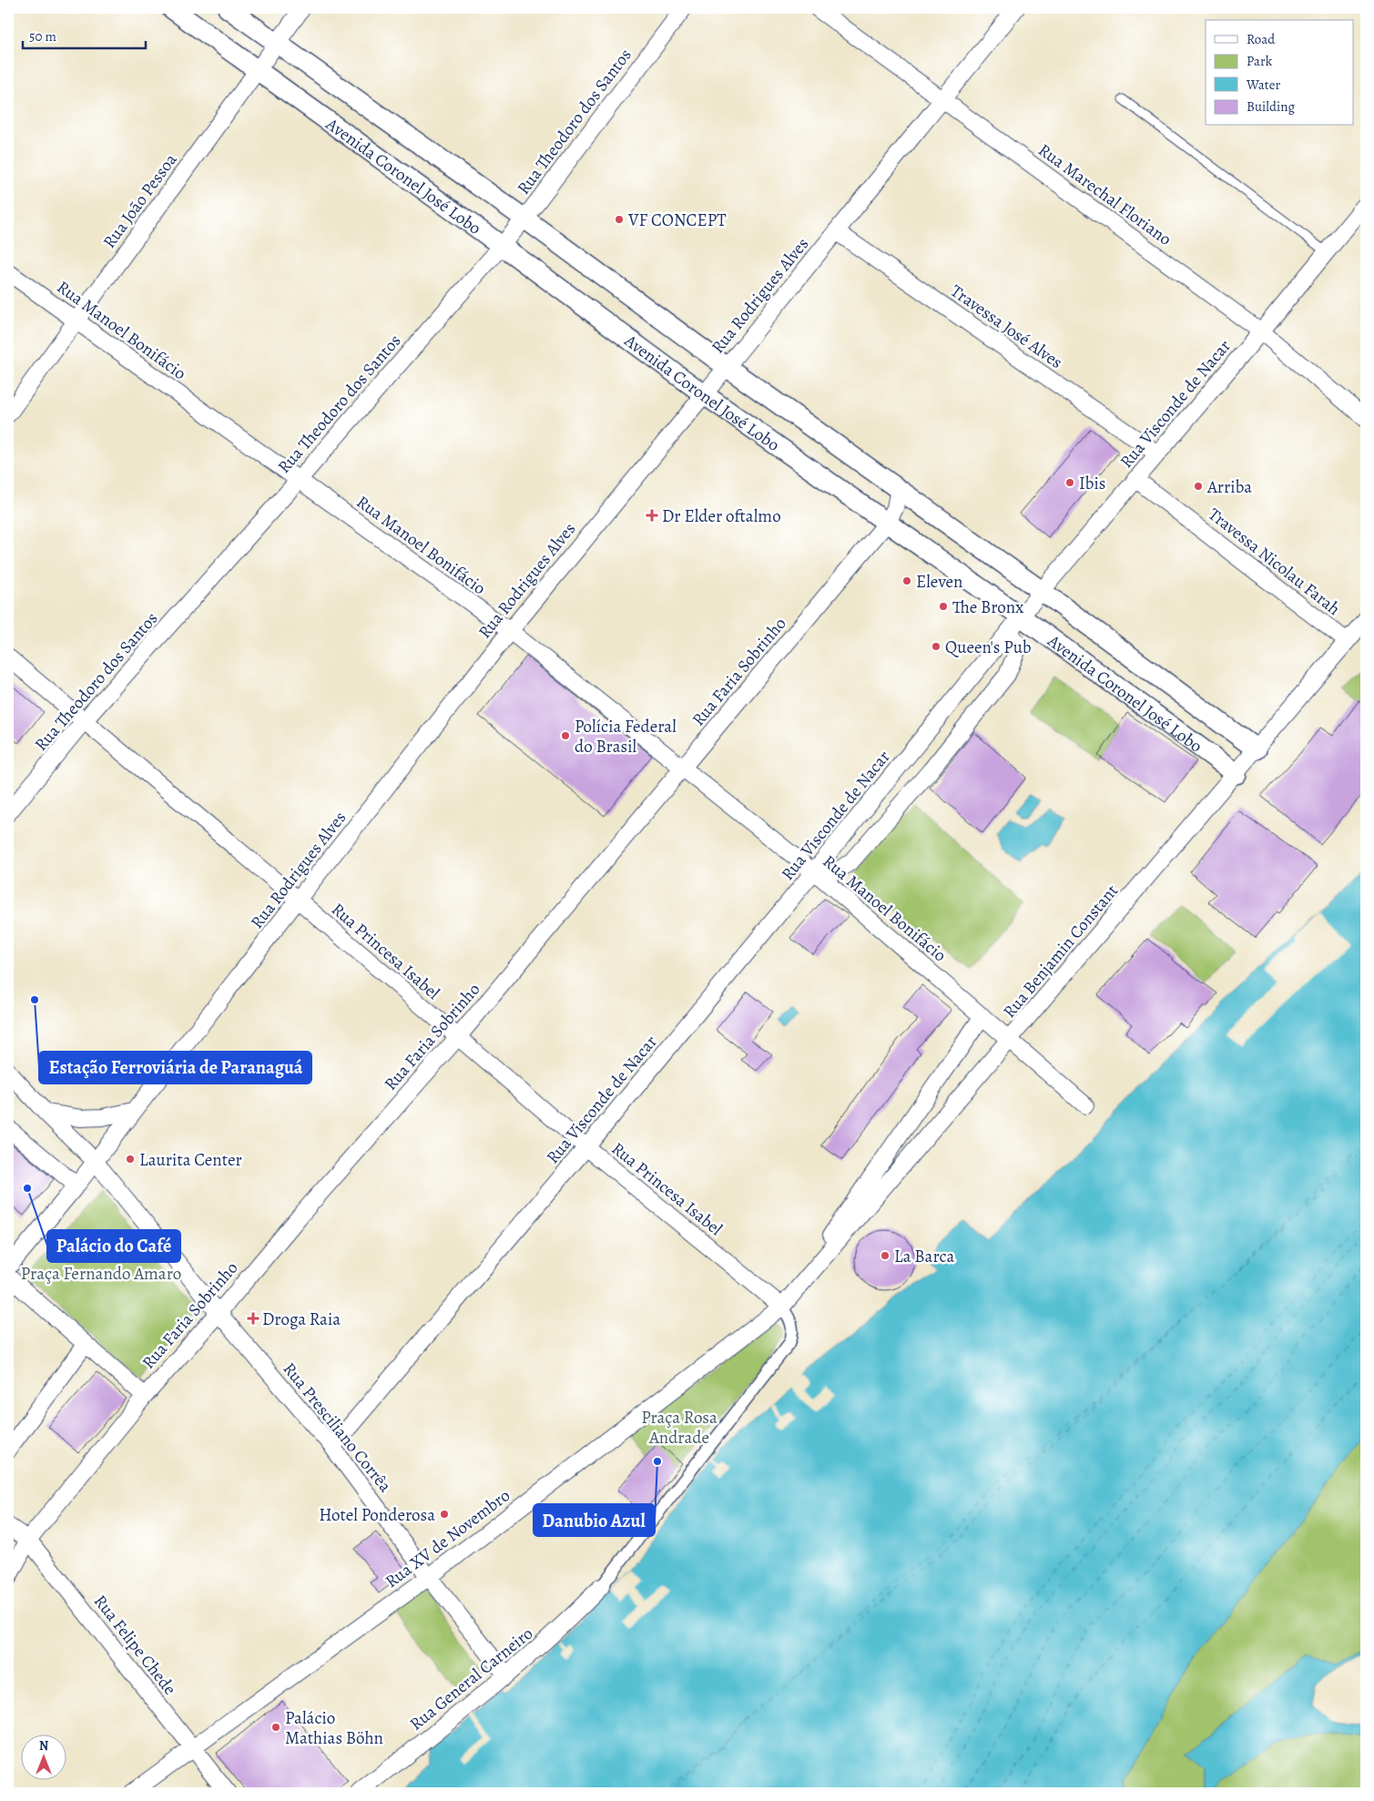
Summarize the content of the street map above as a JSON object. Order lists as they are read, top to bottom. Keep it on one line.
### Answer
{"streets":{"street":["Rua Theodoro dos Santos","Avenida Coronel José Lobo","Rua Marechal Floriano","Rua João Pessoa","Rua Rodrigues Alves","Travessa José Alves","Rua Manoel Bonifácio","Rua Visconde de Nacar","Travessa Nicolau Farah","Rua Faria Sobrinho","Rua Princesa Isabel","Rua Benjamin Constant","Rua Presciliano Corrêa","Rua XV de Novembro","Rua Felipe Chede","Rua General Carneiro"]},"crossings":[["Rua Theodoro dos Santos","Avenida Coronel José Lobo"],["Rua Theodoro dos Santos","Rua Manoel Bonifácio"],["Rua Theodoro dos Santos","Rua Princesa Isabel"],["Avenida Coronel José Lobo","Rua João Pessoa"],["Avenida Coronel José Lobo","Rua Rodrigues Alves"],["Avenida Coronel José Lobo","Rua Visconde de Nacar"],["Avenida Coronel José Lobo","Rua Faria Sobrinho"],["Avenida Coronel José Lobo","Rua Benjamin Constant"],["Rua Marechal Floriano","Rua Rodrigues Alves"],["Rua Marechal Floriano","Rua Visconde de Nacar"],["Rua João Pessoa","Rua Manoel Bonifácio"],["Rua Rodrigues Alves","Travessa José Alves"],["Rua Rodrigues Alves","Rua Manoel Bonifácio"],["Rua Rodrigues Alves","Rua Princesa Isabel"],["Rua Rodrigues Alves","Rua Presciliano Corrêa"],["Travessa José Alves","Rua Visconde de Nacar"],["Rua Manoel Bonifácio","Rua Visconde de Nacar"],["Rua Manoel Bonifácio","Rua Faria Sobrinho"],["Rua Manoel Bonifácio","Rua Benjamin Constant"],["Rua Visconde de Nacar","Travessa Nicolau Farah"],["Rua Visconde de Nacar","Rua Princesa Isabel"],["Rua Visconde de Nacar","Rua Presciliano Corrêa"],["Travessa Nicolau Farah","Rua Benjamin Constant"],["Rua Faria Sobrinho","Rua Princesa Isabel"],["Rua Faria Sobrinho","Rua Presciliano Corrêa"],["Rua Faria Sobrinho","Rua Felipe Chede"],["Rua Princesa Isabel","Rua Benjamin Constant"],["Rua Princesa Isabel","Rua XV de Novembro"],["Rua Benjamin Constant","Rua XV de Novembro"],["Rua Presciliano Corrêa","Rua XV de Novembro"],["Rua Presciliano Corrêa","Rua General Carneiro"],["Rua XV de Novembro","Rua Felipe Chede"]],"parks":["Praça Fernando Amaro","Praça Rosa Andrade"],"places":{"other":["VF CONCEPT","Ibis","Arriba","Eleven","The Bronx","Queen's Pub","Polícia Federal do Brasil","Estação Ferroviária de Paranaguá","Laurita Center","Palácio do Café","La Barca","Danubio Azul","Hotel Ponderosa","Palácio Mathias Böhn"],"health":["Dr Elder oftalmo","Droga Raia"]},"legend":["Road","Park","Water","Building"],"scale_bar":"50 m","north":"top"}
